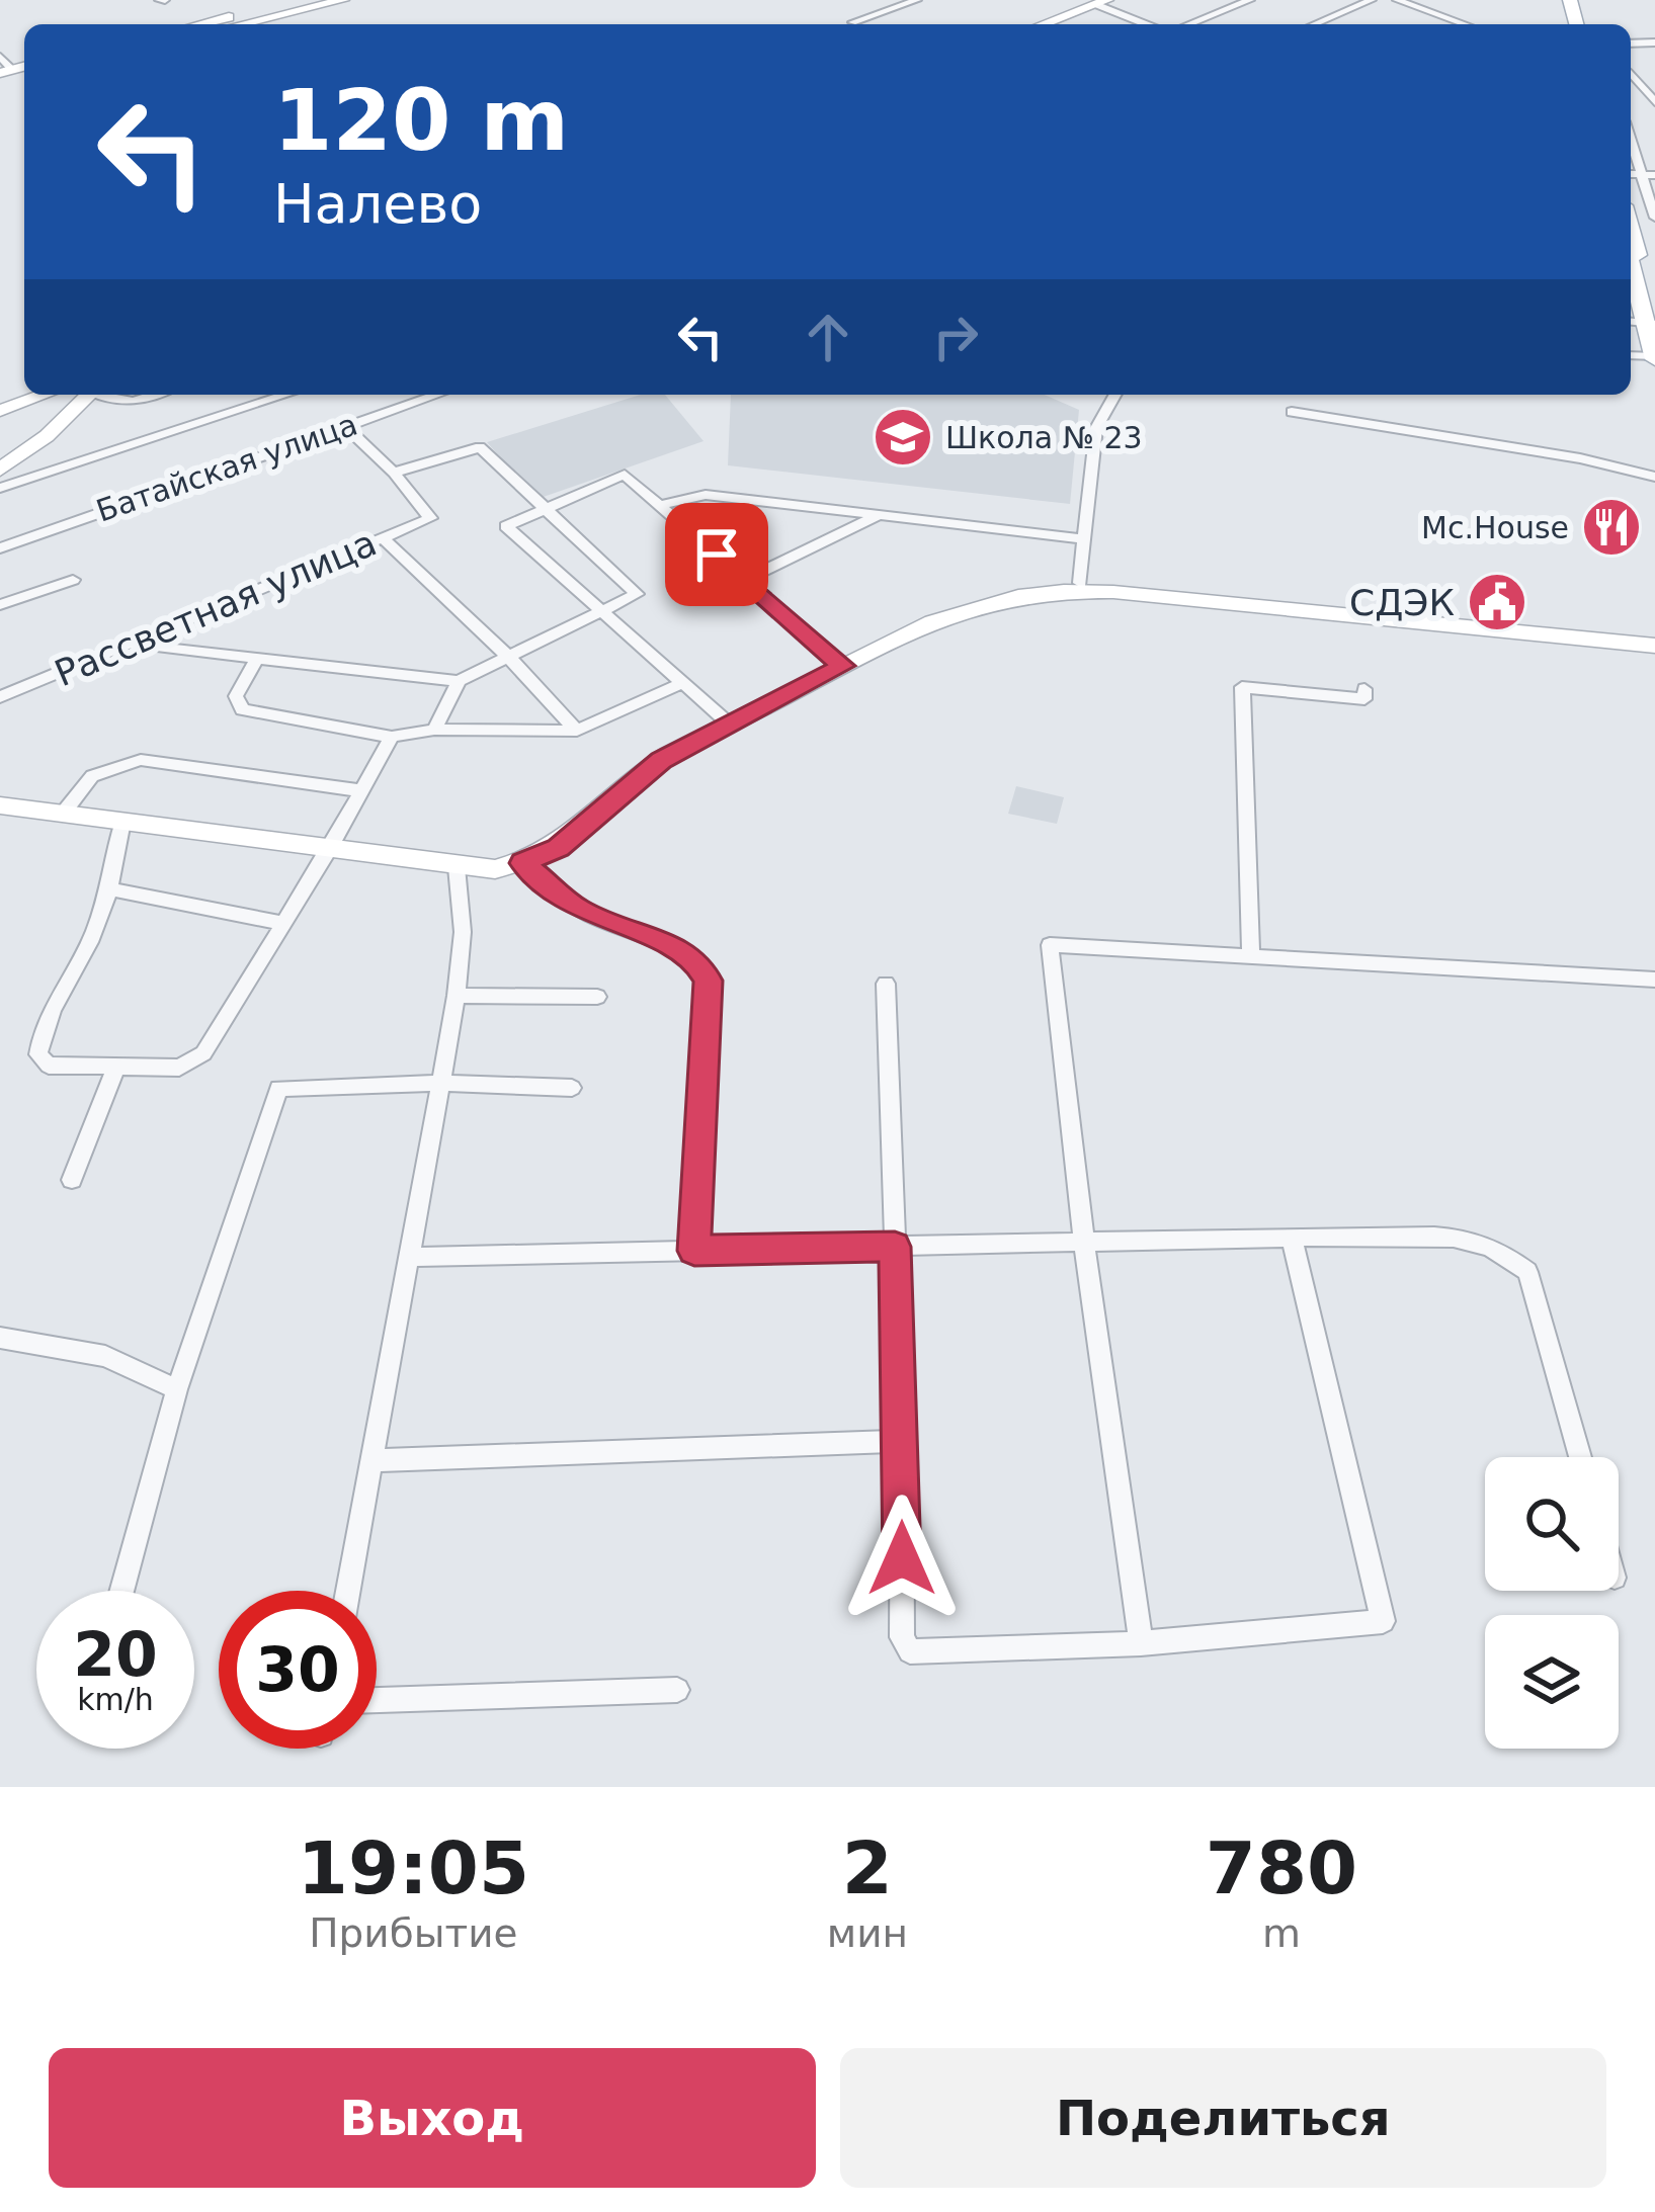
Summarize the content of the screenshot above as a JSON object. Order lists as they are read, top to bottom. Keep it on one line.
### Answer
{"streets":{"street":["Батайская улица","Рассветная улица"]},"places":{"school or university":["Школа № 23"],"restaurant":["Mc.House"],"public building":["СДЭК"]},"page":{"turn":["120 m","Налево"],"speed":"20 km/h","limit":"30","eta":["19:05","Прибытие","2","мин","780","m"],"buttons":["Выход","Поделиться"]}}
